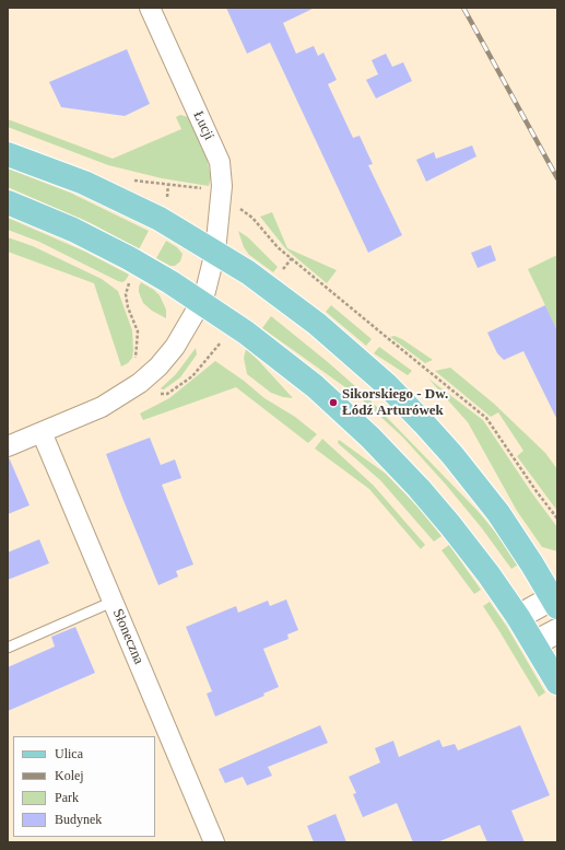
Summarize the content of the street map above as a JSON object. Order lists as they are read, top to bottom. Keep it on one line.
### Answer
{"streets":{"street":["Łucji","Słoneczna"]},"crossings":[["Łucji","Słoneczna"]],"places":["Sikorskiego - Dw. Łódź Arturówek"],"legend":["Ulica","Kolej","Park","Budynek"]}
